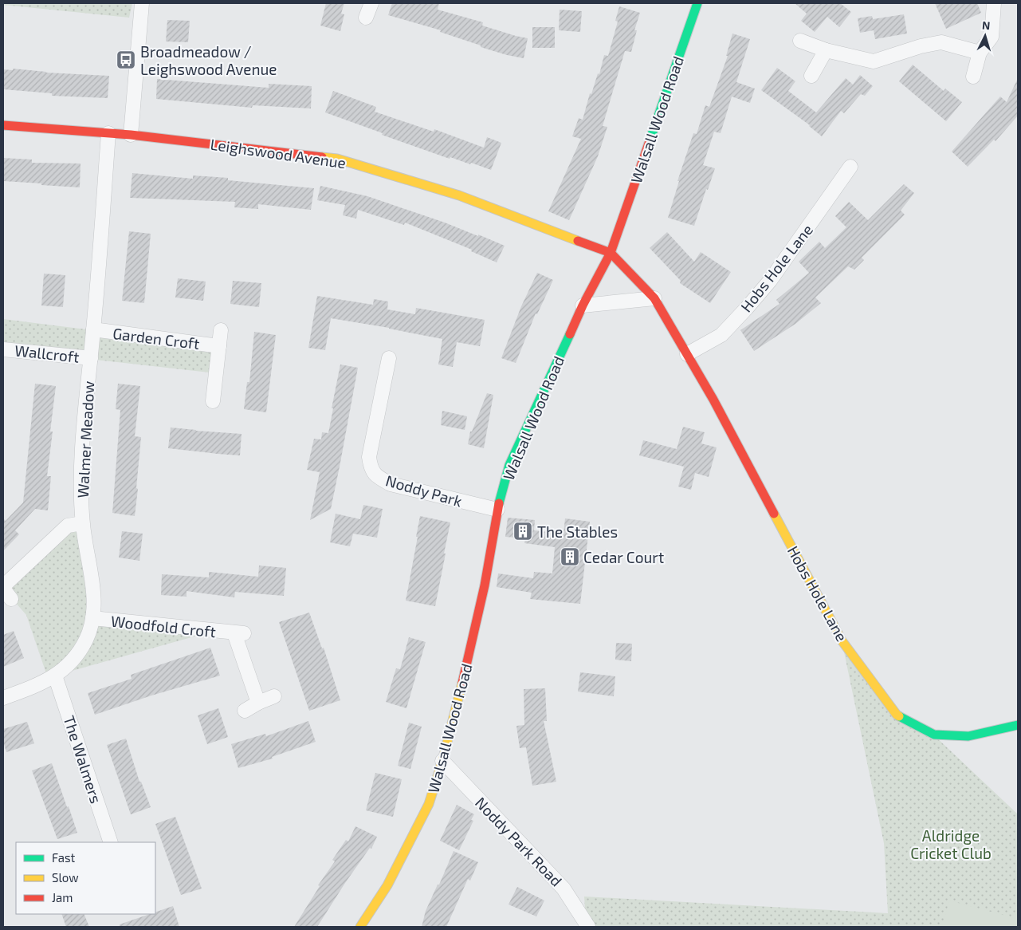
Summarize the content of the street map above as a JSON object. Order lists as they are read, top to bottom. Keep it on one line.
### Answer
{"streets":{"street":["Walsall Wood Road","Leighswood Avenue","Hobs Hole Lane","Garden Croft","Wallcroft","Walmer Meadow","Noddy Park","Woodfold Croft","The Walmers","Noddy Park Road"]},"crossings":[["Walsall Wood Road","Leighswood Avenue"],["Walsall Wood Road","Hobs Hole Lane"],["Walsall Wood Road","Noddy Park"],["Walsall Wood Road","Noddy Park Road"],["Leighswood Avenue","Hobs Hole Lane"],["Leighswood Avenue","Walmer Meadow"],["Garden Croft","Walmer Meadow"],["Wallcroft","Walmer Meadow"],["Walmer Meadow","Woodfold Croft"],["Walmer Meadow","The Walmers"]],"parks":["Aldridge Cricket Club"],"places":{"bus stop":["Broadmeadow / Leighswood Avenue"],"building":["The Stables","Cedar Court"]},"legend":["Fast","Slow","Jam"],"north":"top"}
